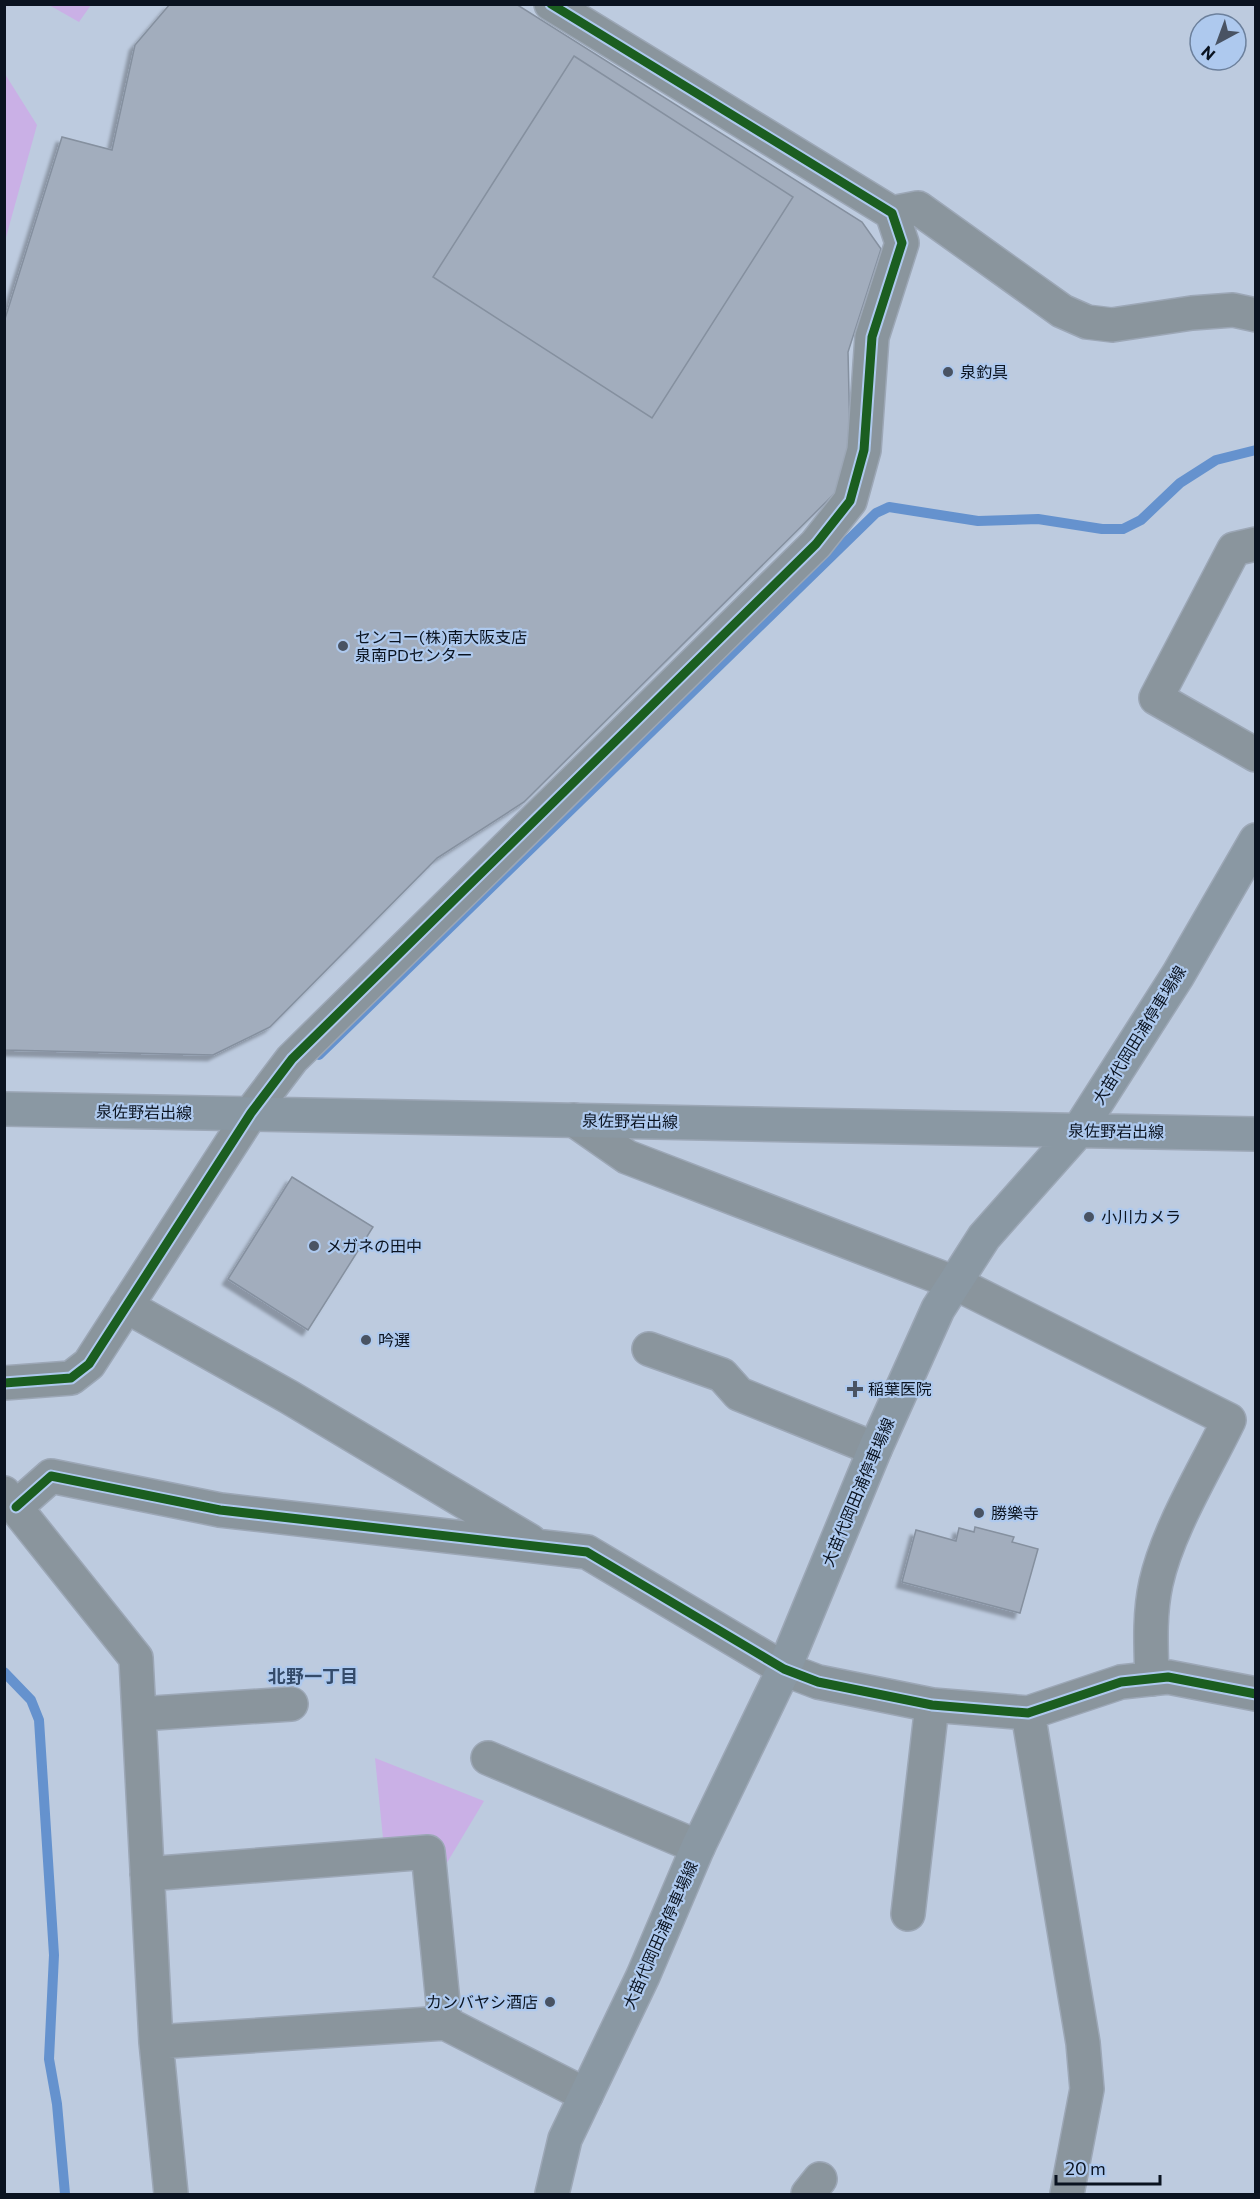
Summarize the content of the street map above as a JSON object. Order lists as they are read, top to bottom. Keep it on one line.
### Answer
{"streets":{"main road":["大苗代岡田浦停車場線","泉佐野岩出線"]},"crossings":[["大苗代岡田浦停車場線","泉佐野岩出線"]],"districts":["北野一丁目"],"places":{"other":["泉釣具","センコー(株)南大阪支店 泉南PDセンター","小川カメラ","メガネの田中","吟選","勝樂寺","カンバヤシ酒店"],"health":["稲葉医院"]},"scale_bar":"20 m","north":"bottom left"}
